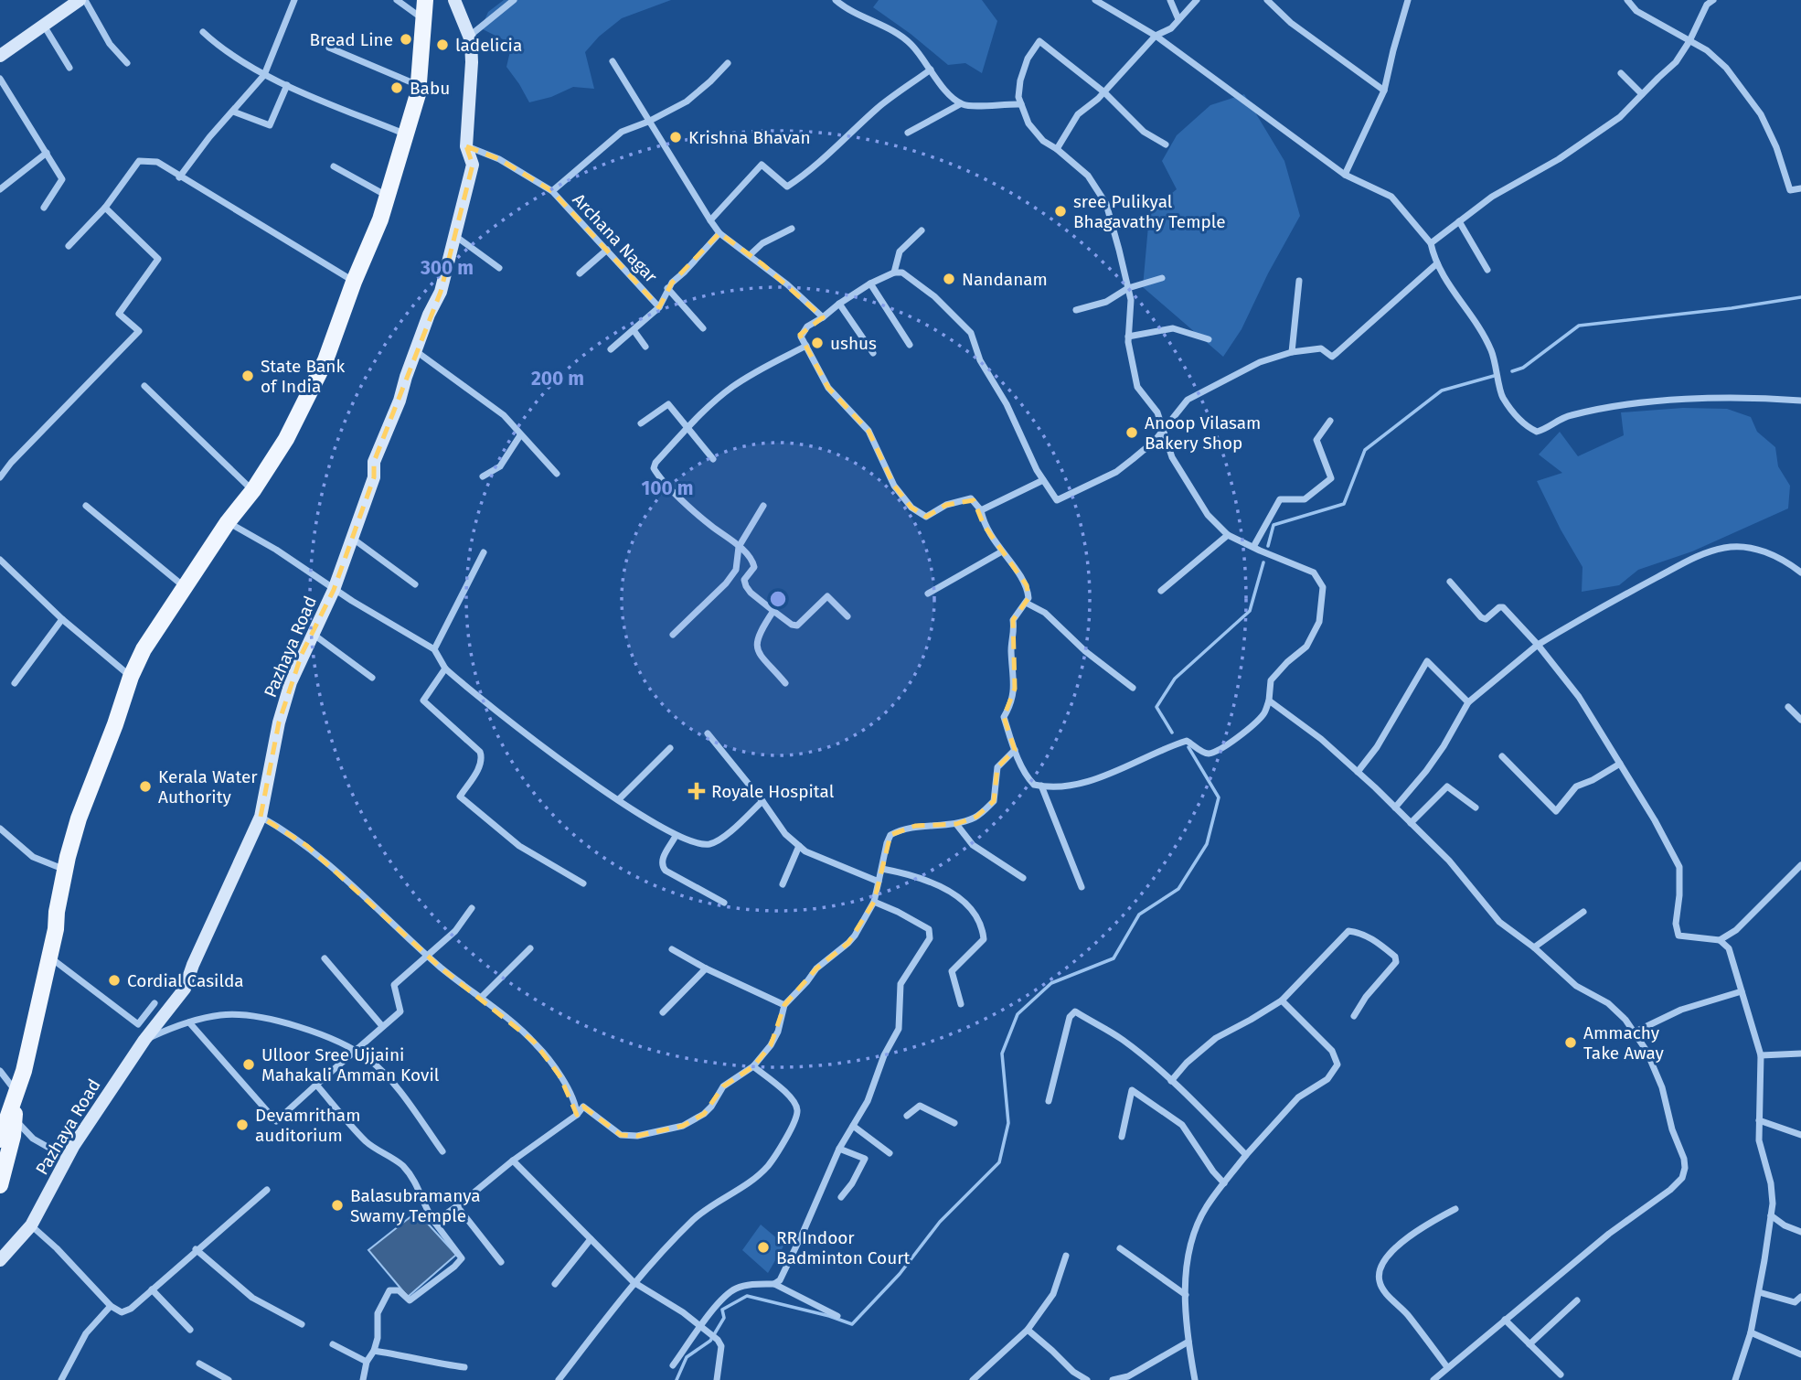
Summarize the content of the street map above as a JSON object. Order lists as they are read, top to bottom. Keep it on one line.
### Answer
{"streets":{"street":["Archana Nagar","Pazhaya Road"]},"crossings":[["Archana Nagar","Pazhaya Road"]],"places":{"other":["Bread Line","ladelicia","Babu","Krishna Bhavan","sree Pulikyal Bhagavathy Temple","Nandanam","ushus","State Bank of India","Anoop Vilasam Bakery Shop","Kerala Water Authority","Cordial Casilda","Ammachy Take Away","Ulloor Sree Ujjaini Mahakali Amman Kovil","Devamritham auditorium","Balasubramanya Swamy Temple","RR Indoor Badminton Court"],"health":["Royale Hospital"]},"rings":["300 m","200 m","100 m"]}
